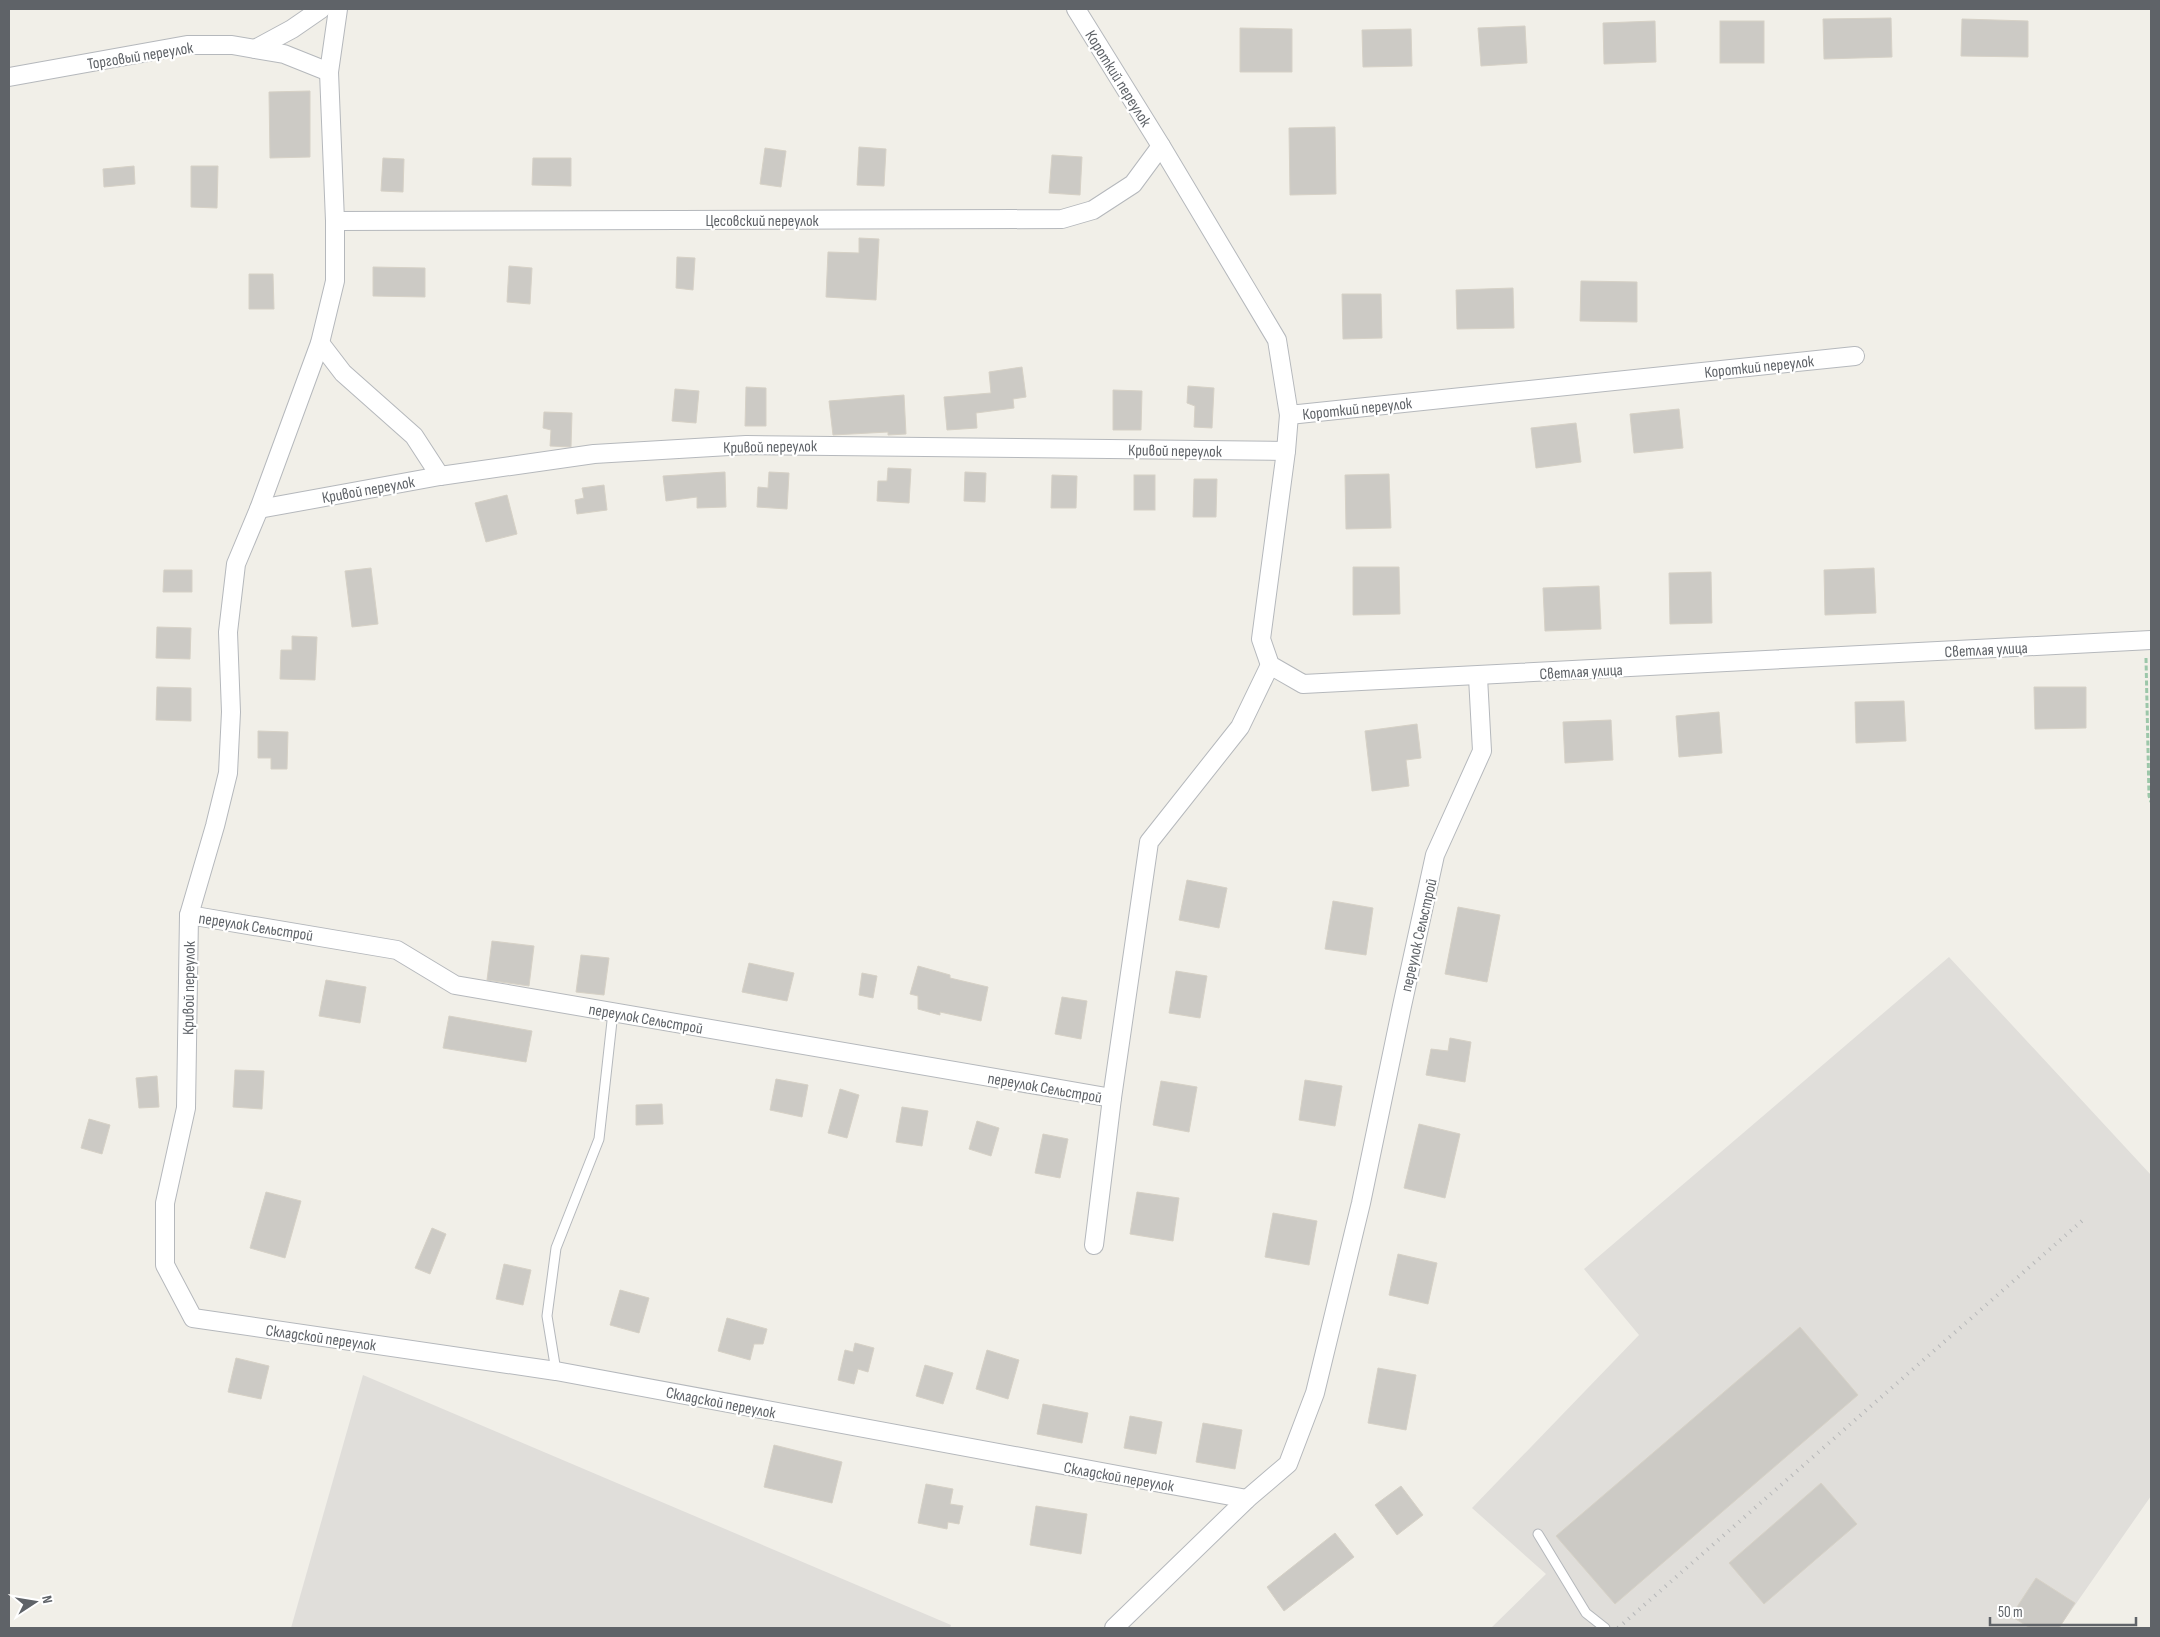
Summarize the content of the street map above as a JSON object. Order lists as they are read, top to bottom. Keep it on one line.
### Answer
{"streets":{"street":["Торговый переулок","Короткий переулок","Цесовский переулок","Кривой переулок","Светлая улица","переулок Сельстрой","Складской переулок"]},"crossings":[["Короткий переулок","Цесовский переулок"],["Цесовский переулок","Кривой переулок"],["Кривой переулок","переулок Сельстрой"],["Кривой переулок","Складской переулок"],["Светлая улица","переулок Сельстрой"],["переулок Сельстрой","Складской переулок"]],"scale_bar":"50 m","north":"right"}
